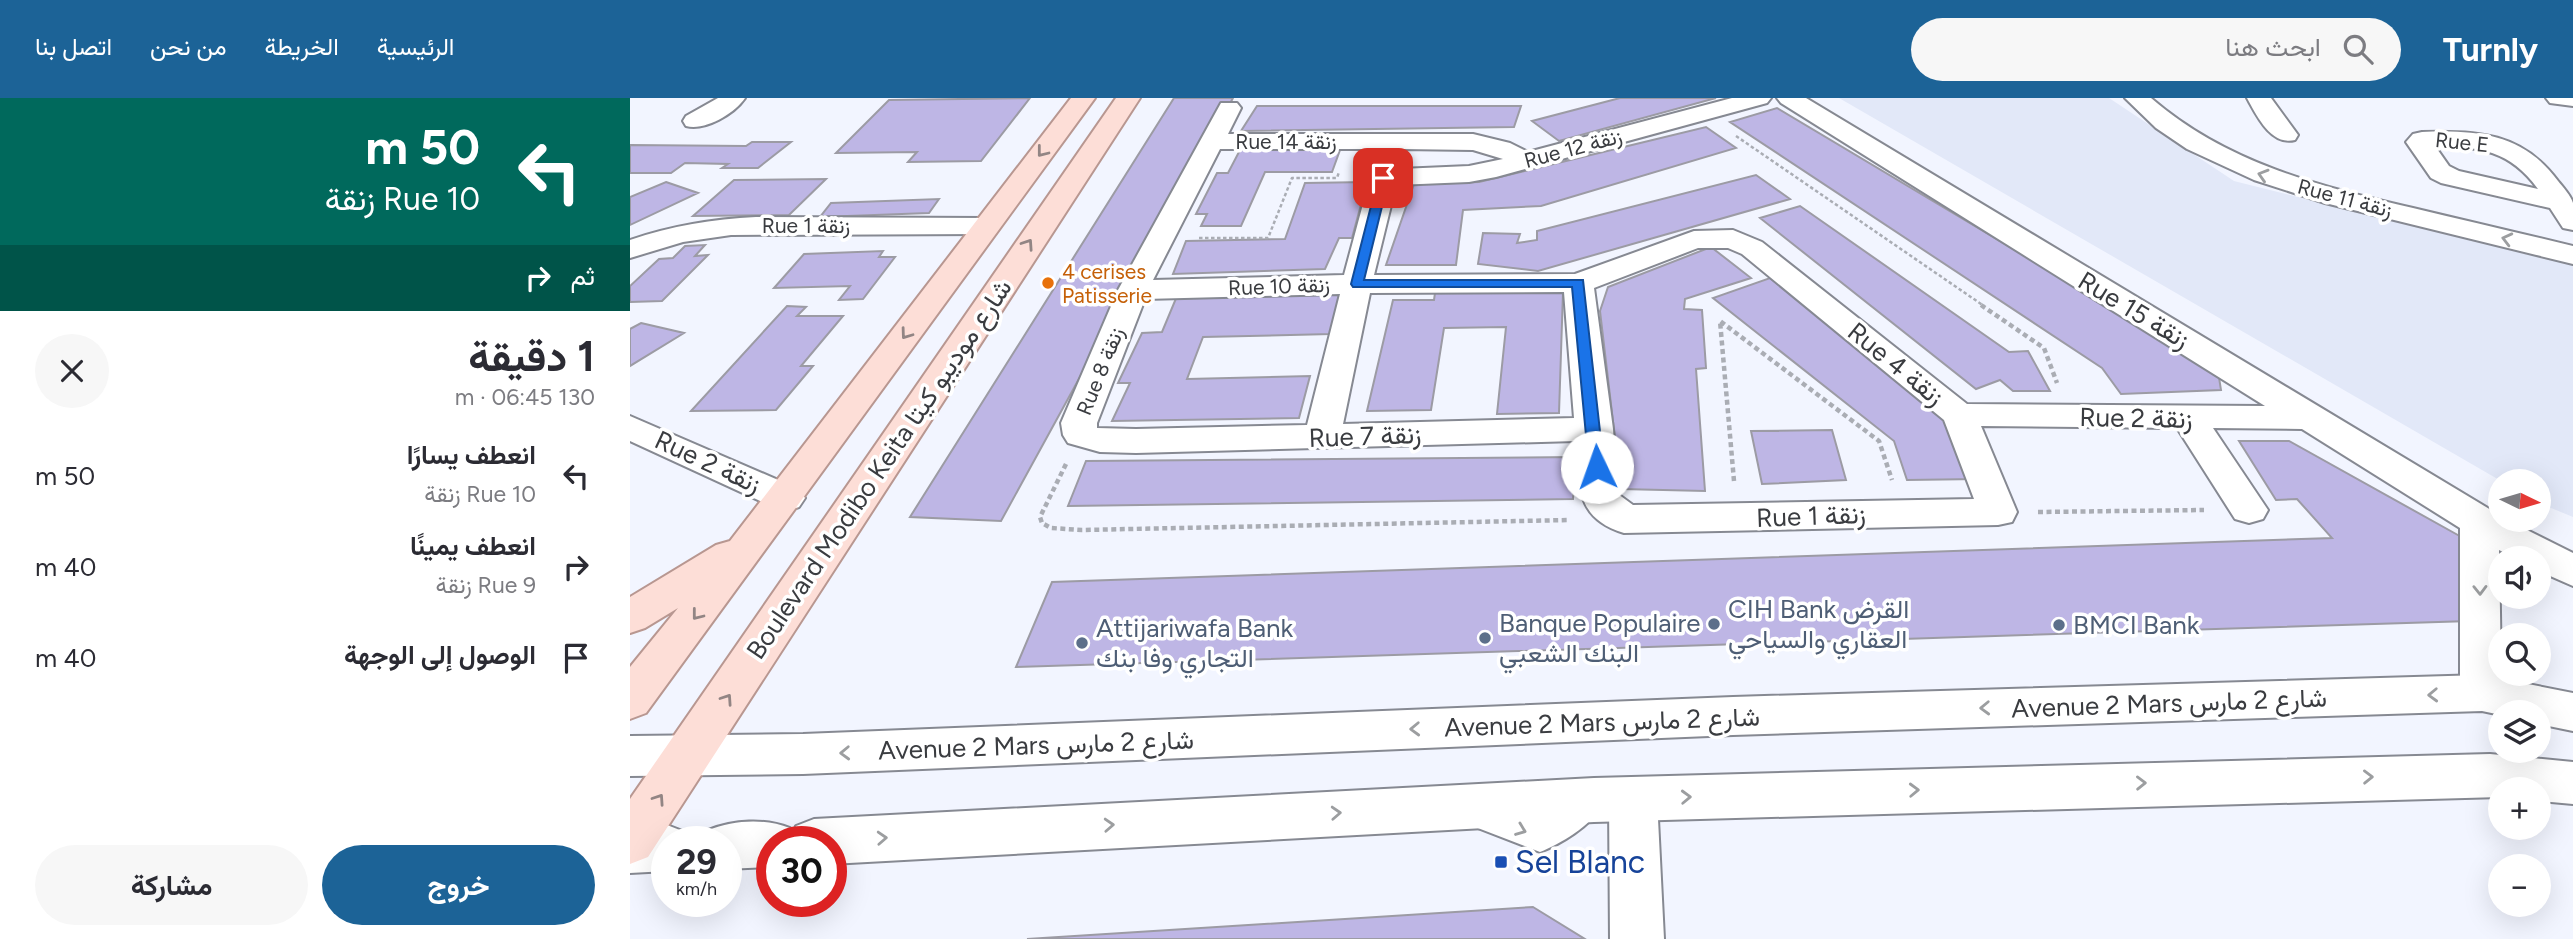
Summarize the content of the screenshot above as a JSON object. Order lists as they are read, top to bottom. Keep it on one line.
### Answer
{"streets":{"main road":["Boulevard Modibo Keita شارع موديبو كيتا"],"street":["Rue 14 زنقة","Rue 12 زنقة","Rue 11 زنقة","Rue 1 زنقة","Rue 10 زنقة","Rue 15 زنقة","Rue 4 زنقة","Rue 8 زنقة","Rue 2 زنقة","Rue 7 زنقة","Avenue 2 Mars شارع 2 مارس"]},"crossings":[["Rue 14 زنقة","Rue 12 زنقة"],["Rue 14 زنقة","Rue 8 زنقة"],["Rue 1 زنقة","Rue 4 زنقة"],["Rue 1 زنقة","Boulevard Modibo Keita شارع موديبو كيتا"],["Rue 10 زنقة","Rue 4 زنقة"],["Rue 10 زنقة","Rue 8 زنقة"],["Rue 15 زنقة","Rue 2 زنقة"],["Rue 4 زنقة","Rue 2 زنقة"],["Rue 8 زنقة","Rue 7 زنقة"],["Rue 2 زنقة","Boulevard Modibo Keita شارع موديبو كيتا"],["Boulevard Modibo Keita شارع موديبو كيتا","Avenue 2 Mars شارع 2 مارس"]],"one_way":["Rue 11 زنقة"],"places":{"other":["4 cerises Patisserie","CIH Bank القرض العقاري والسياحي","BMCI Bank","Banque Populaire البنك الشعبي","Attijariwafa Bank التجاري وفا بنك"],"transit":["Sel Blanc"]},"north":"right","page":{"header":"Turnly","search":"ابحث هنا","nav":["الرئيسية","الخريطة","من نحن","اتصل بنا"],"turn":["50 m","Rue 10 زنقة"],"then":"ثم","heading":["1 دقيقة","130 m · 06:45"],"list":[{"name":"انعطف يسارًا","note":"Rue 10 زنقة","value":"50 m"},{"name":"انعطف يمينًا","note":"Rue 9 زنقة","value":"40 m"},{"name":"الوصول إلى الوجهة","value":"40 m"}],"map_buttons":["+","−"],"speed":"29 km/h","limit":"30","buttons":["خروج","مشاركة"]}}
